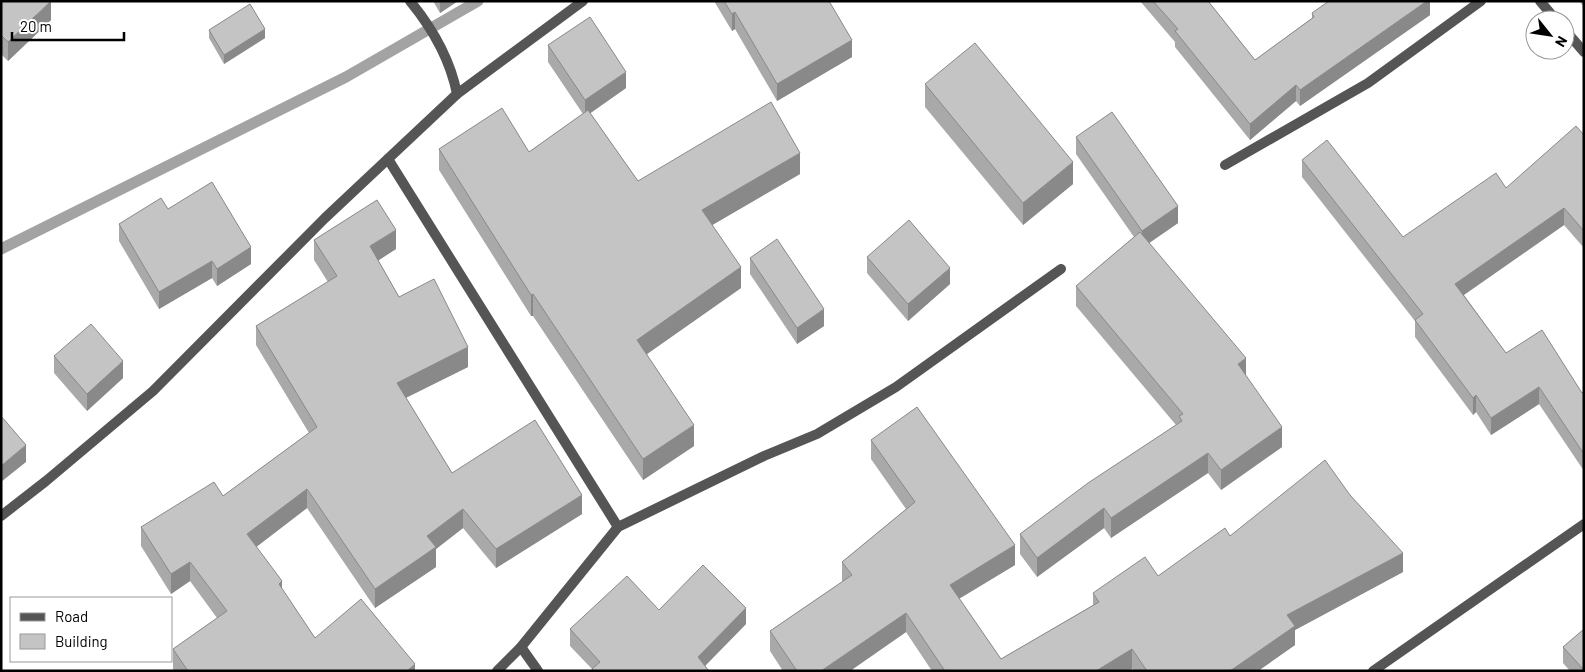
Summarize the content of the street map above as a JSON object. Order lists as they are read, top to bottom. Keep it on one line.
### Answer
{"legend":["Road","Building"],"scale_bar":"20 m","north":"bottom right"}
